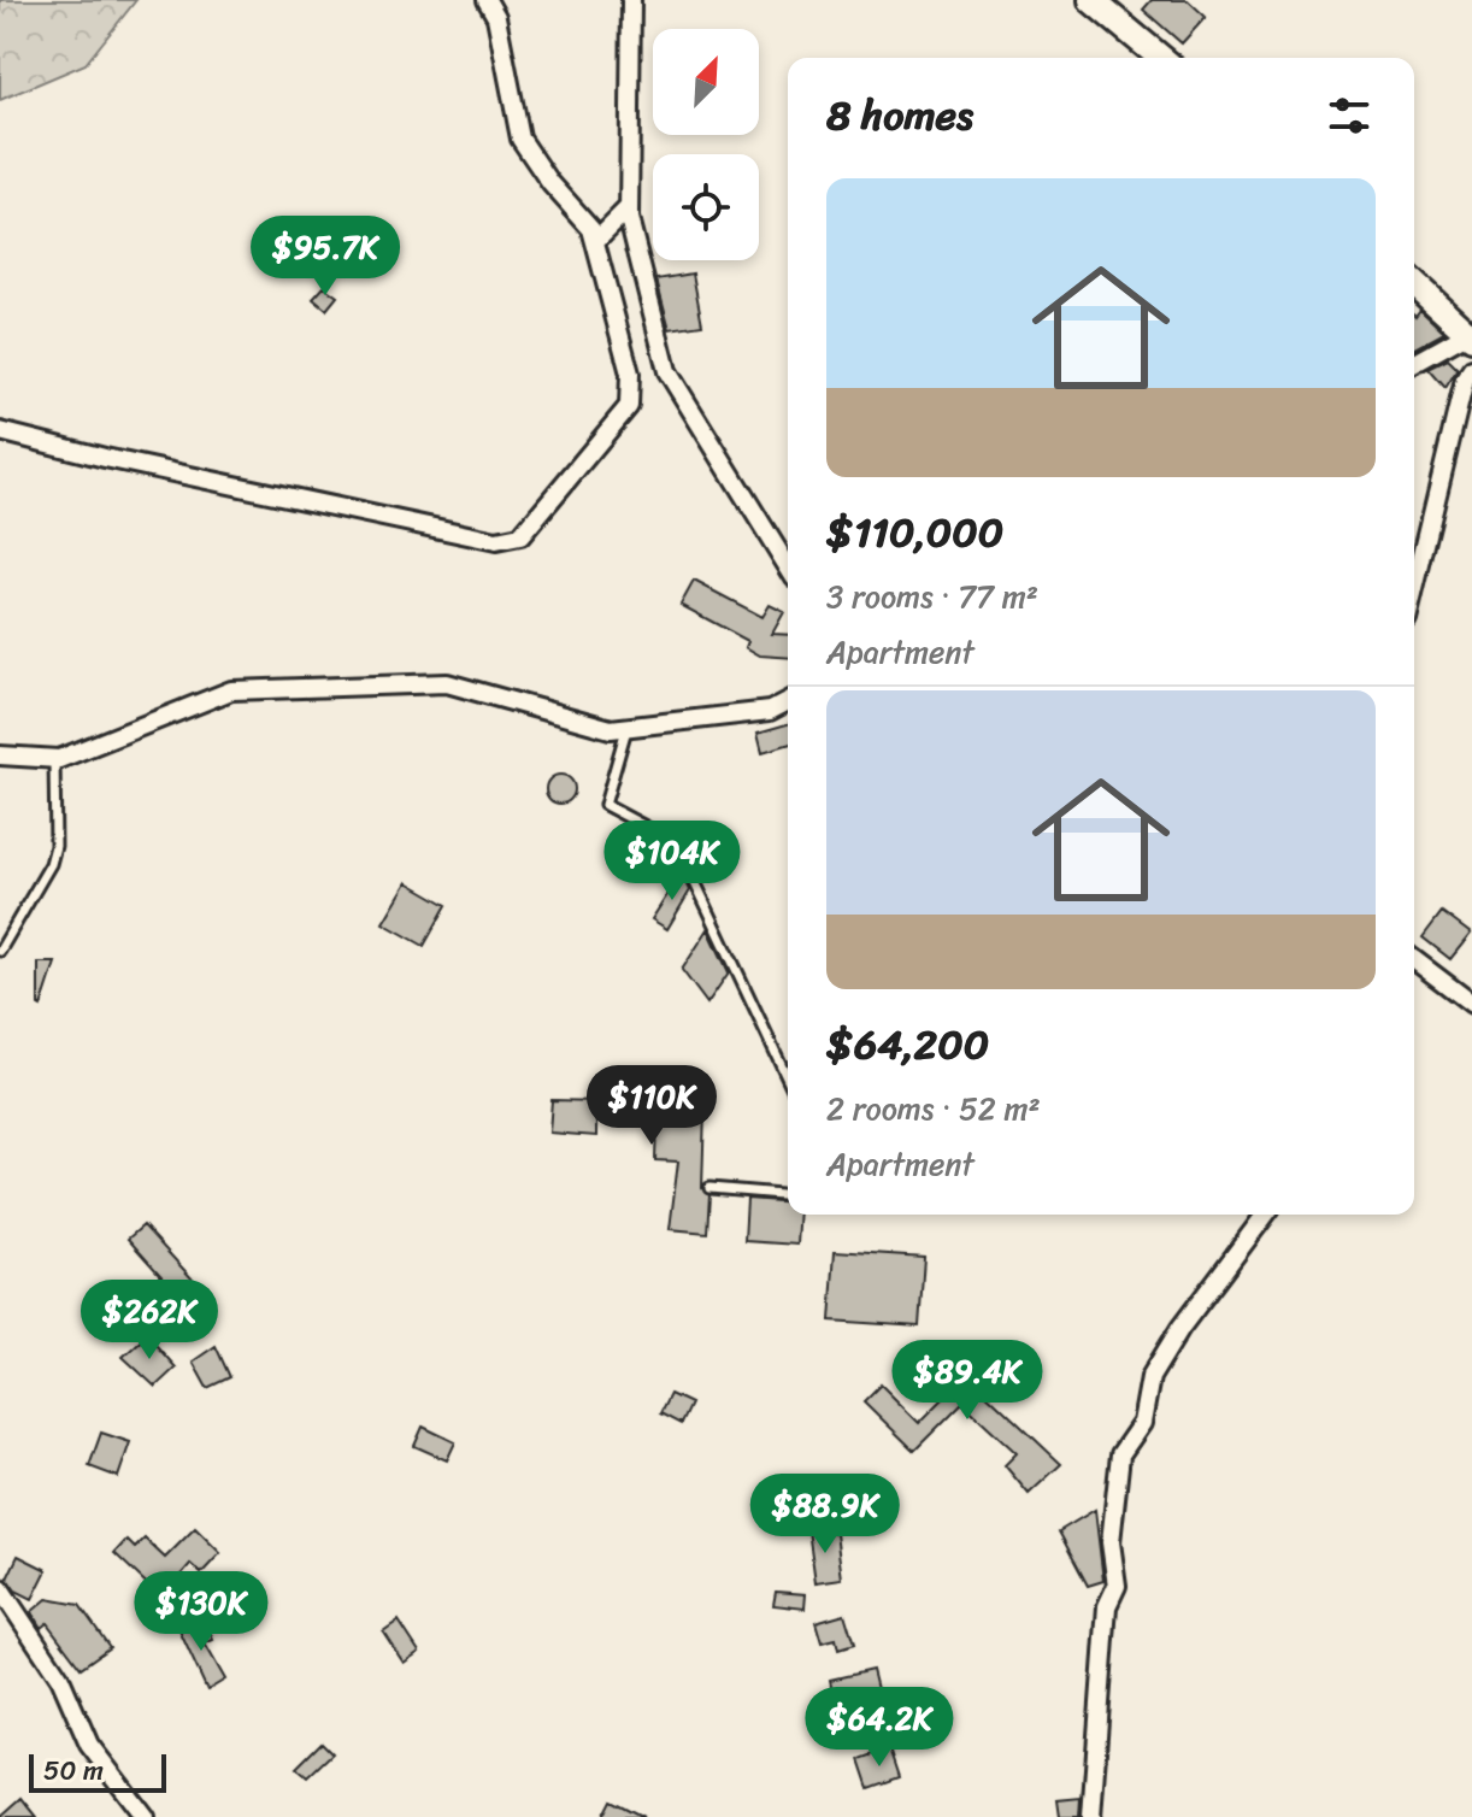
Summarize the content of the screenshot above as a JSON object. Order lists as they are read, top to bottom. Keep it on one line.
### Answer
{"scale_bar":"50 m","north":"top right","page":{"heading":"8 homes","list":[{"name":"$110,000","note":"3 rooms · 77 m² · Apartment"},{"name":"$64,200","note":"2 rooms · 52 m² · Apartment"}],"price":["$95.7K","$104K","$110K","$262K","$89.4K","$88.9K","$130K","$64.2K"],"scale":"50 m"}}
